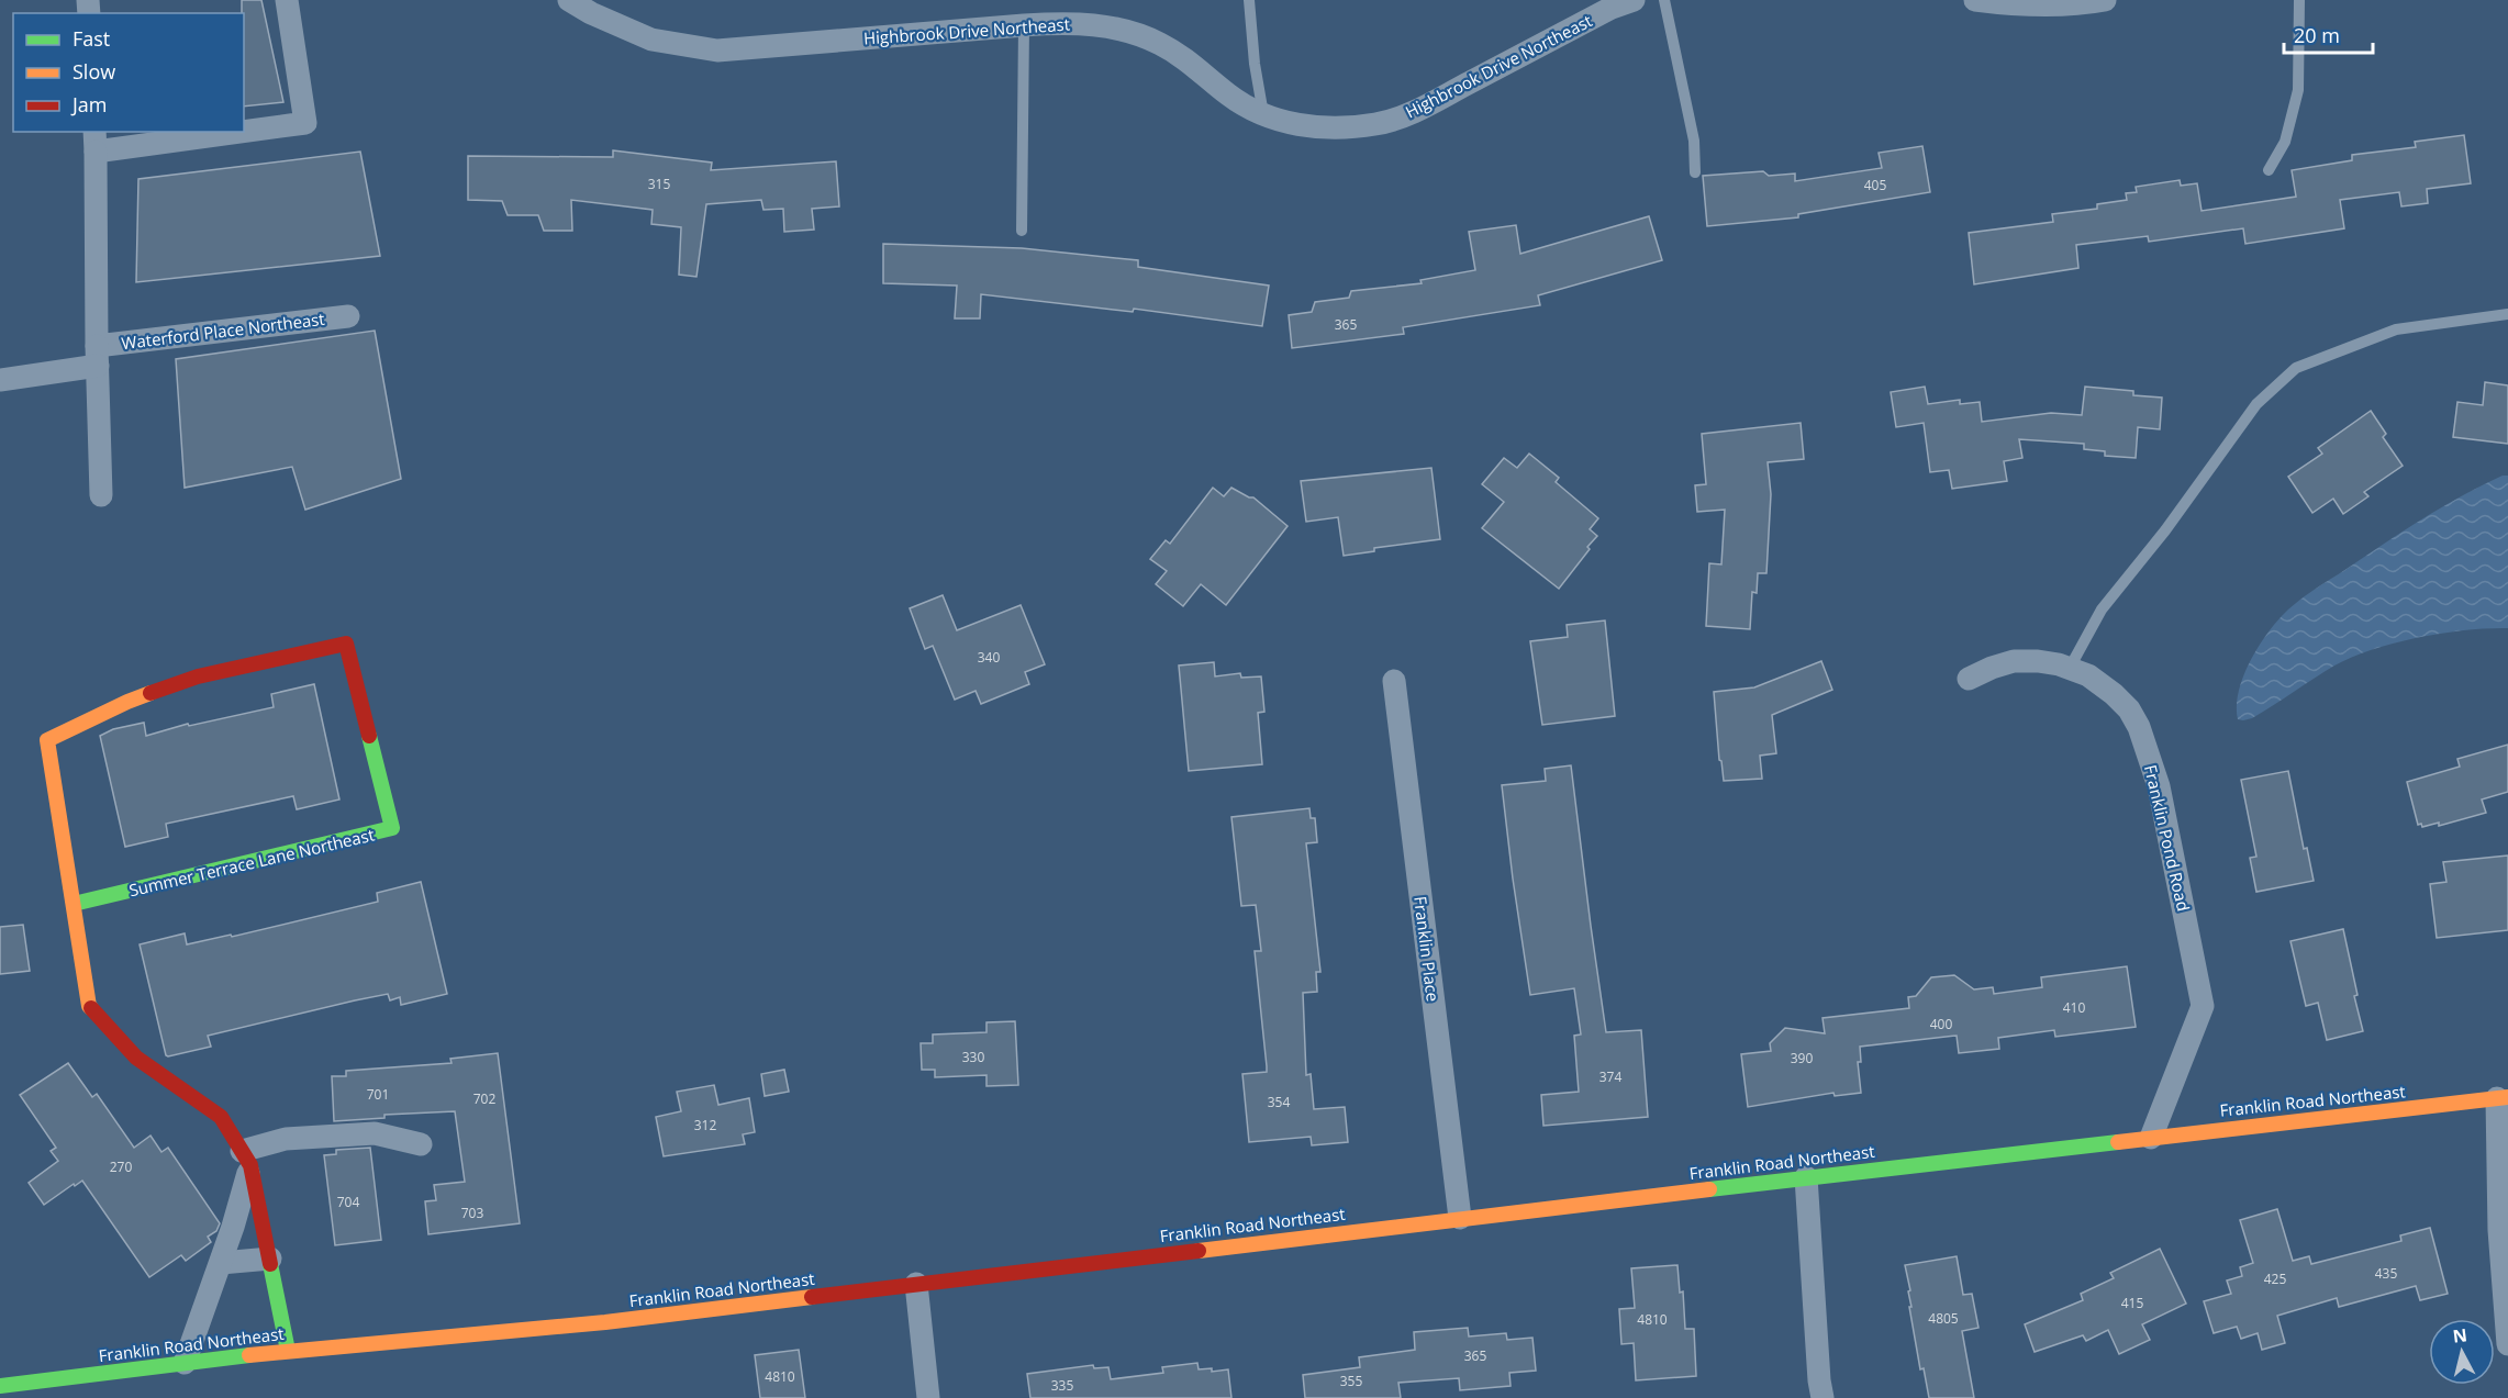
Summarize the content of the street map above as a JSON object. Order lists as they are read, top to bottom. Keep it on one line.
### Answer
{"streets":{"street":["Highbrook Drive Northeast","Waterford Place Northeast","Franklin Pond Road","Summer Terrace Lane Northeast","Franklin Place","Franklin Road Northeast"]},"crossings":[["Franklin Pond Road","Franklin Road Northeast"],["Summer Terrace Lane Northeast","Franklin Road Northeast"],["Franklin Place","Franklin Road Northeast"]],"house_numbers":["315","405","365","340","410","400","330","390","374","701","702","354","312","270","704","703","435","425","415","4805","4810","365","4810","355","335"],"legend":["Fast","Slow","Jam"],"scale_bar":"20 m","north":"top"}
